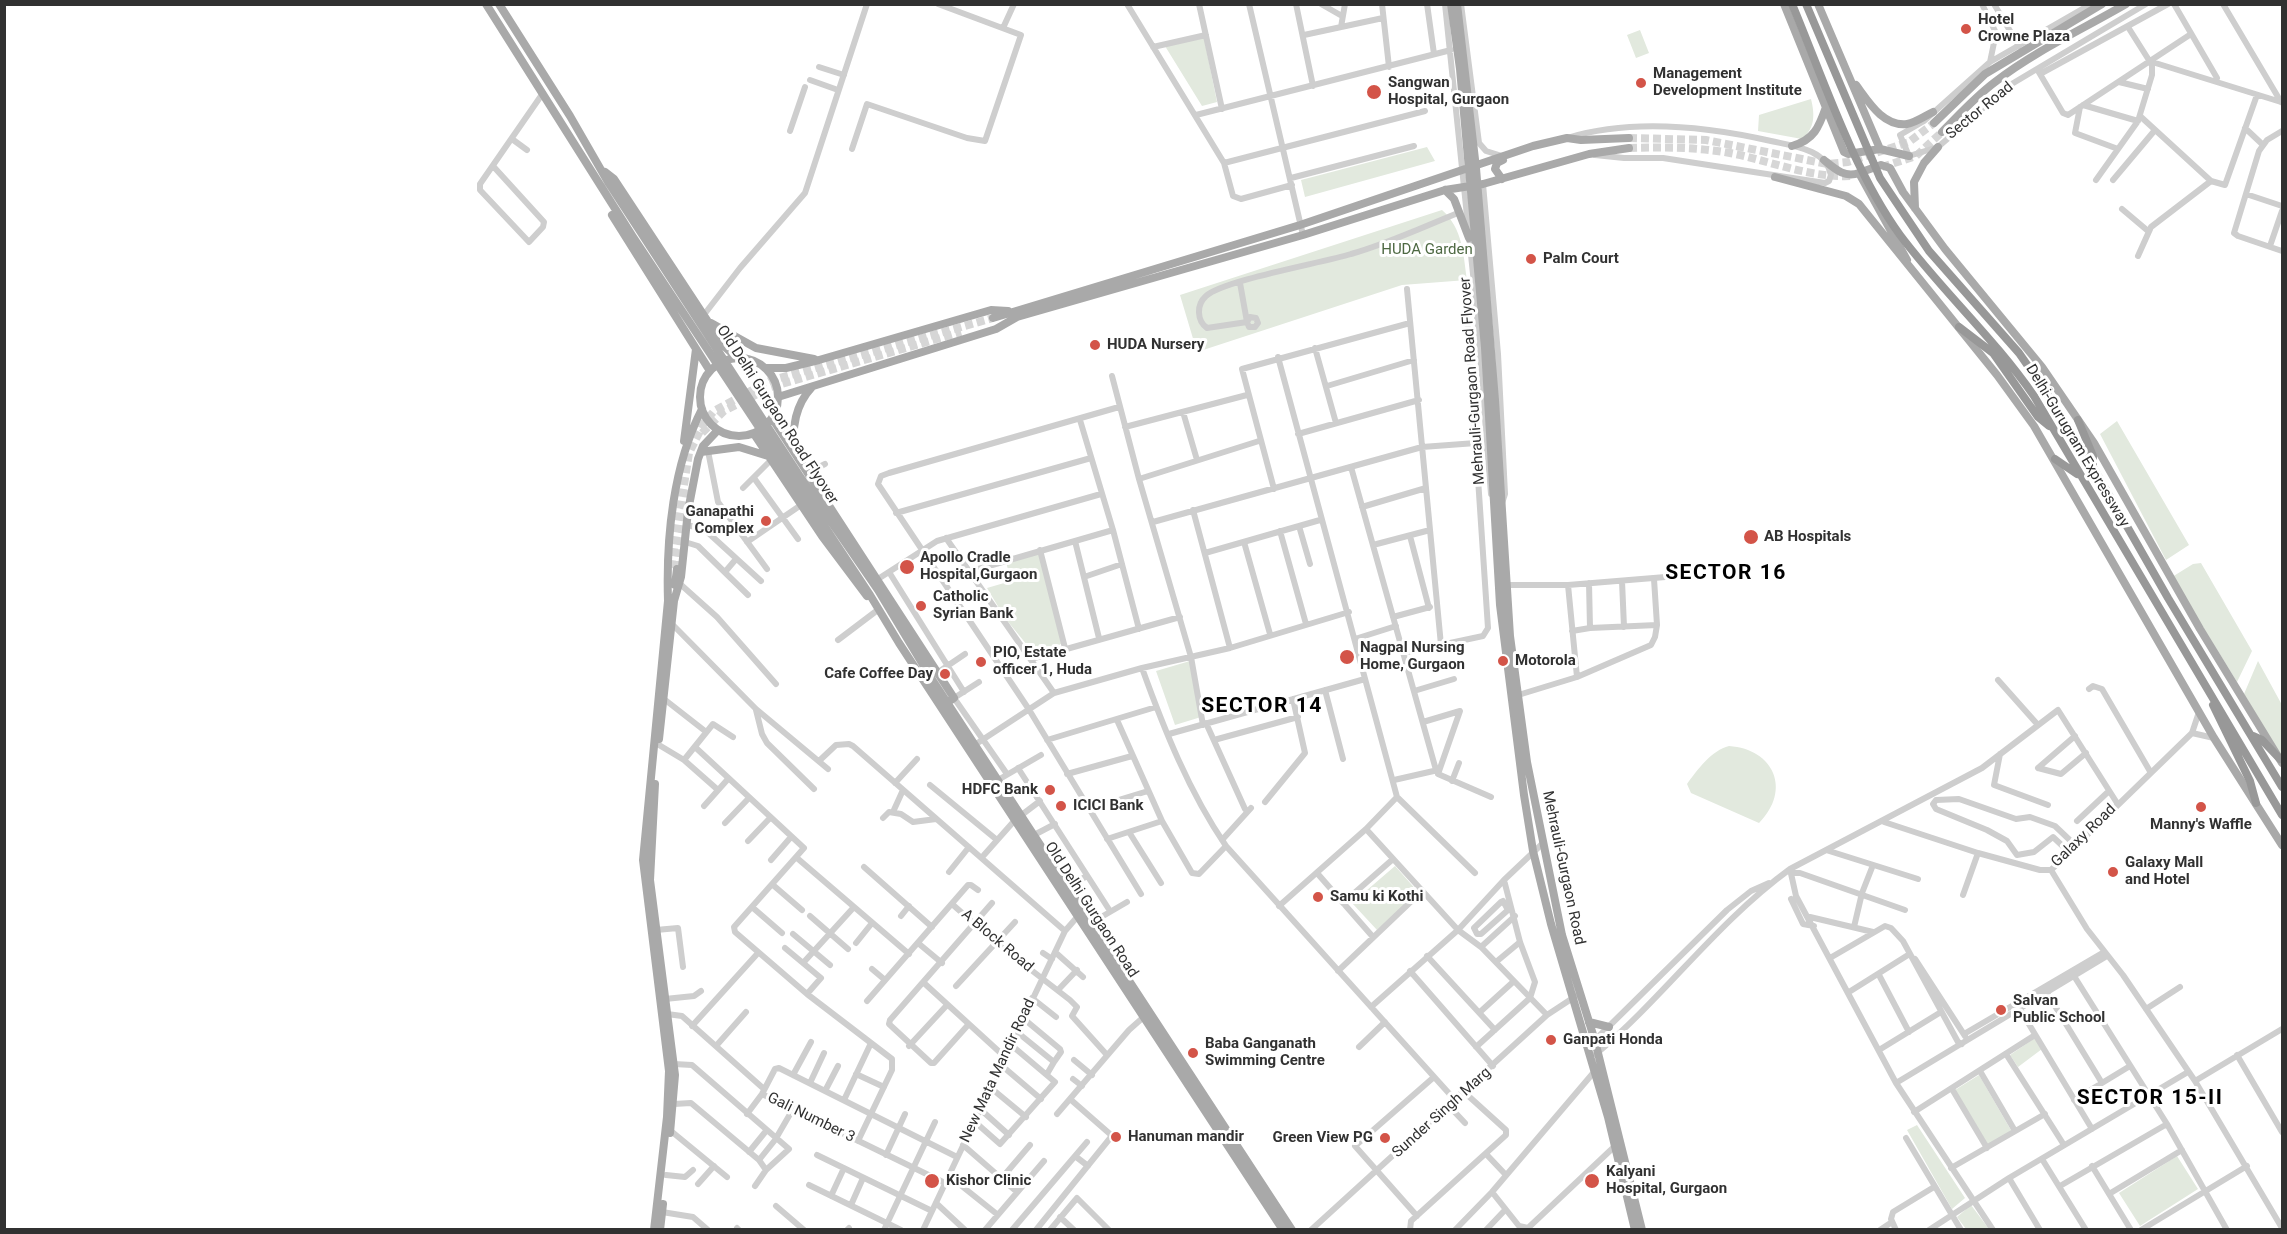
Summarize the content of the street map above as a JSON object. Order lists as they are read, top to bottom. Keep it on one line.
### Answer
{"streets":{"highway":["Delhi-Gurugram Expressway"],"main road":["Mehrauli-Gurgaon Road Flyover","Old Delhi Gurgaon Road Flyover","Mehrauli-Gurgaon Road","Old Delhi Gurgaon Road"],"street":["Sector Road","Galaxy Road","A Block Road","New Mata Mandir Road","Sunder Singh Marg","Gali Number 3"]},"crossings":[["Mehrauli-Gurgaon Road Flyover","Mehrauli-Gurgaon Road"],["Old Delhi Gurgaon Road Flyover","Old Delhi Gurgaon Road"],["Mehrauli-Gurgaon Road","Sunder Singh Marg"],["Old Delhi Gurgaon Road","New Mata Mandir Road"],["A Block Road","New Mata Mandir Road"],["New Mata Mandir Road","Gali Number 3"]],"districts":["SECTOR 16","SECTOR 14","SECTOR 15-II"],"parks":["HUDA Garden"],"places":["Hotel Crowne Plaza","Management Development Institute","Sangwan Hospital, Gurgaon","Palm Court","HUDA Nursery","Ganapathi Complex","AB Hospitals","Apollo Cradle Hospital,Gurgaon","Catholic Syrian Bank","Nagpal Nursing Home, Gurgaon","Motorola","PIO, Estate officer 1, Huda","Cafe Coffee Day","HDFC Bank","ICICI Bank","Manny's Waffle","Galaxy Mall and Hotel","Samu ki Kothi","Salvan Public School","Ganpati Honda","Baba Ganganath Swimming Centre","Hanuman mandir","Green View PG","Kishor Clinic","Kalyani Hospital, Gurgaon"]}
